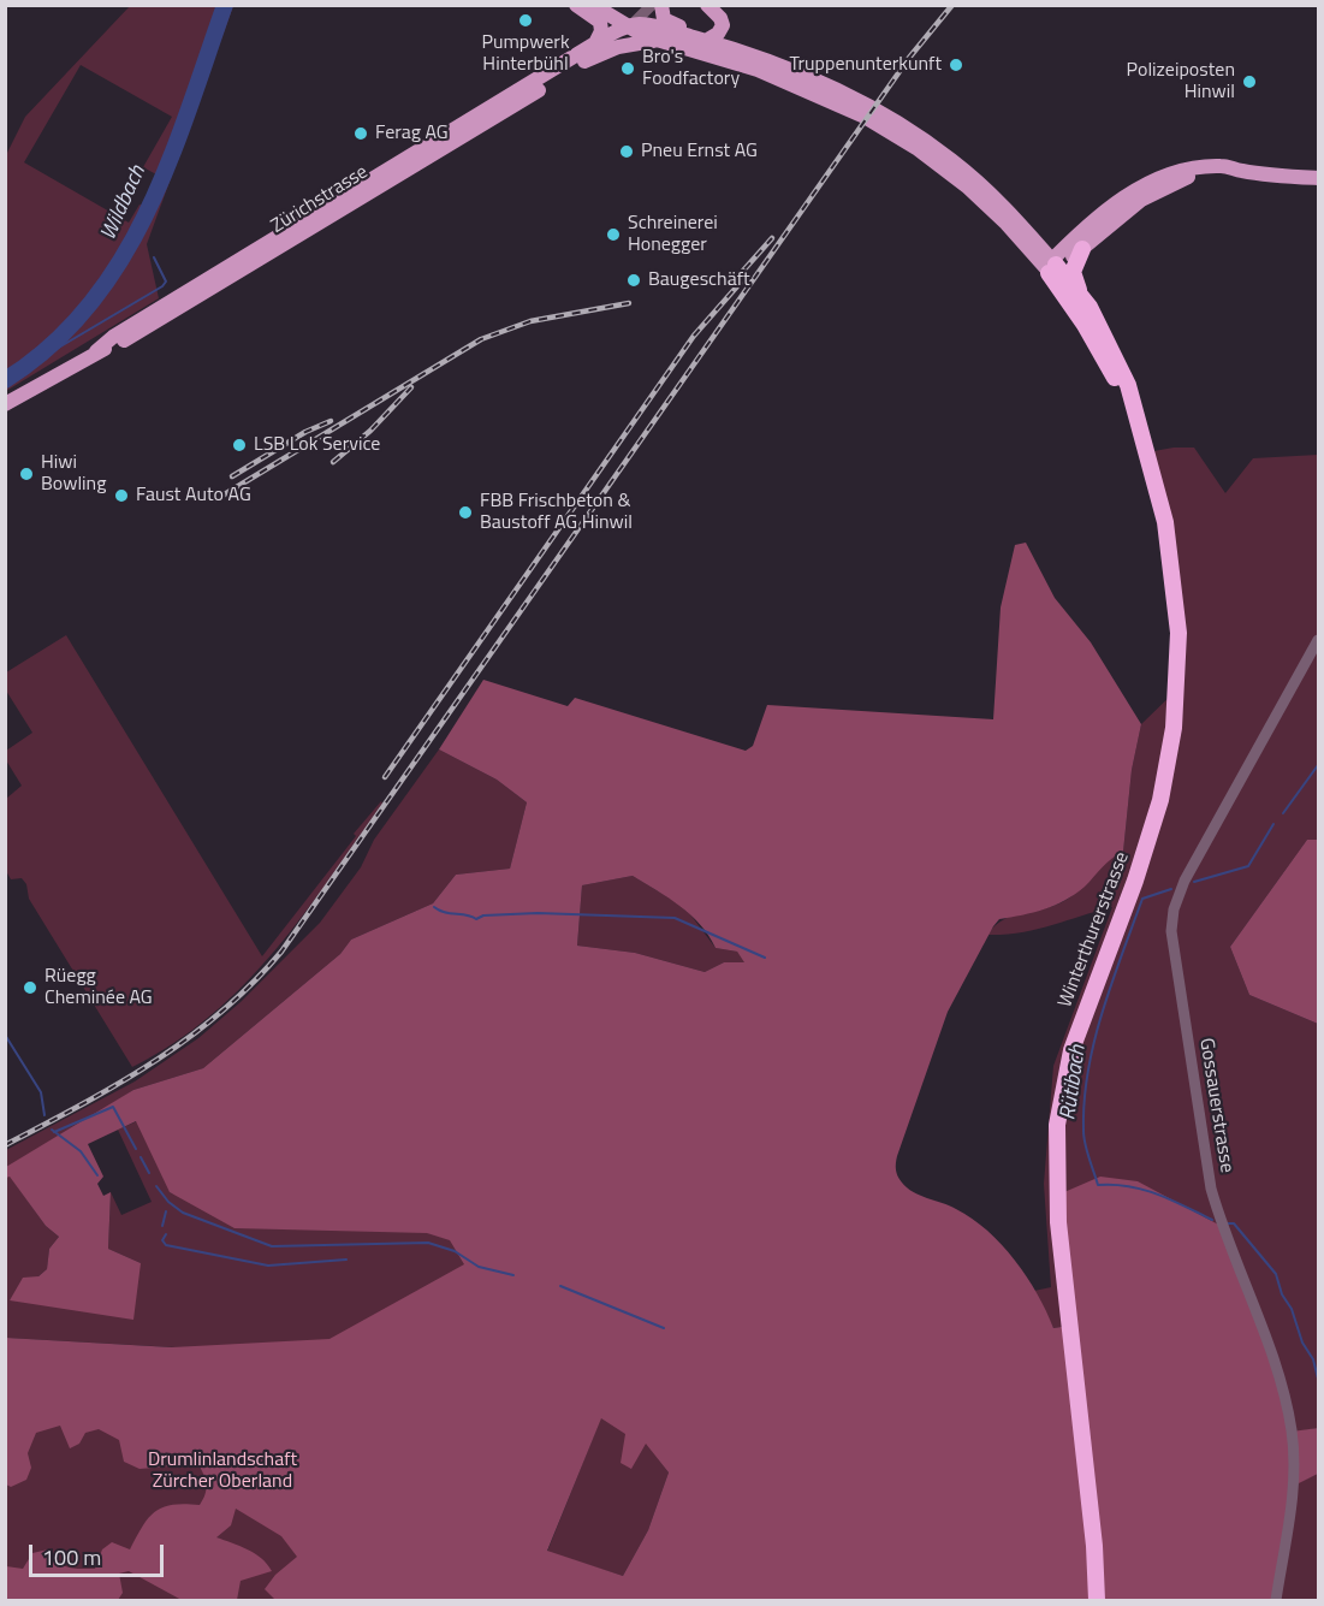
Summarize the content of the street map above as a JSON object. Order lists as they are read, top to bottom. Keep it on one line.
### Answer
{"streets":{"highway":["Winterthurerstrasse"],"main road":["Zürichstrasse"],"street":["Gossauerstrasse"]},"water":["Wildbach","Rütibach"],"parks":["Drumlinlandschaft Zürcher Oberland"],"places":["Pumpwerk Hinterbühl","Truppenunterkunft","Bro's Foodfactory","Polizeiposten Hinwil","Ferag AG","Pneu Ernst AG","Schreinerei Honegger","Baugeschäft","LSB Lok Service","Hiwi Bowling","Faust Auto AG","FBB Frischbeton & Baustoff AG Hinwil","Rüegg Cheminée AG"],"scale_bar":"100 m"}
